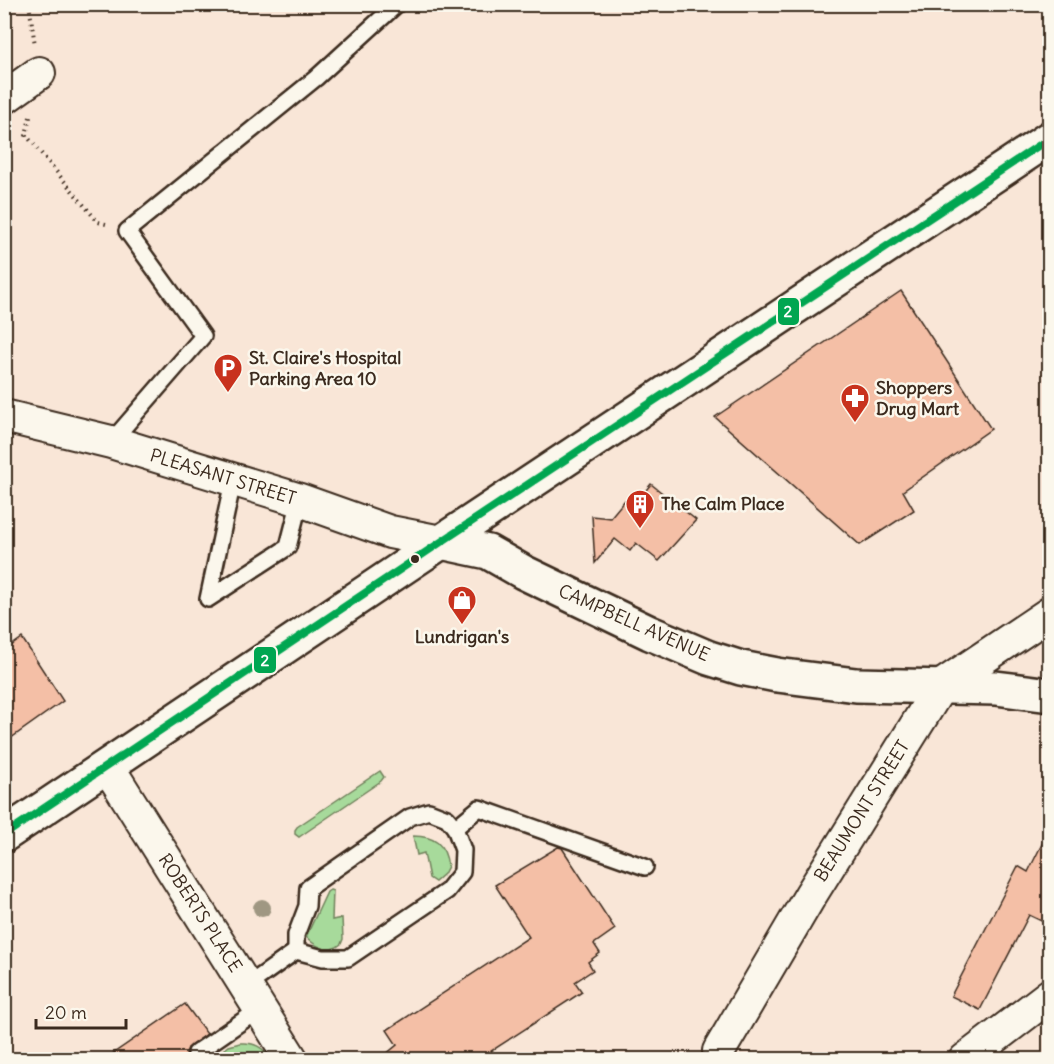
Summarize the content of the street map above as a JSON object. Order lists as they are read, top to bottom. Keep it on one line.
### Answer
{"streets":{"main road":["CAMPBELL AVENUE"],"street":["PLEASANT STREET","BEAUMONT STREET","ROBERTS PLACE"]},"crossings":[["PLEASANT STREET","CAMPBELL AVENUE"],["CAMPBELL AVENUE","BEAUMONT STREET"]],"places":{"parking":["St. Claire's Hospital Parking Area 10"],"pharmacy":["Shoppers Drug Mart"],"building":["The Calm Place"],"shop":["Lundrigan's"]},"lines":["transit line 2"],"scale_bar":"20 m"}
